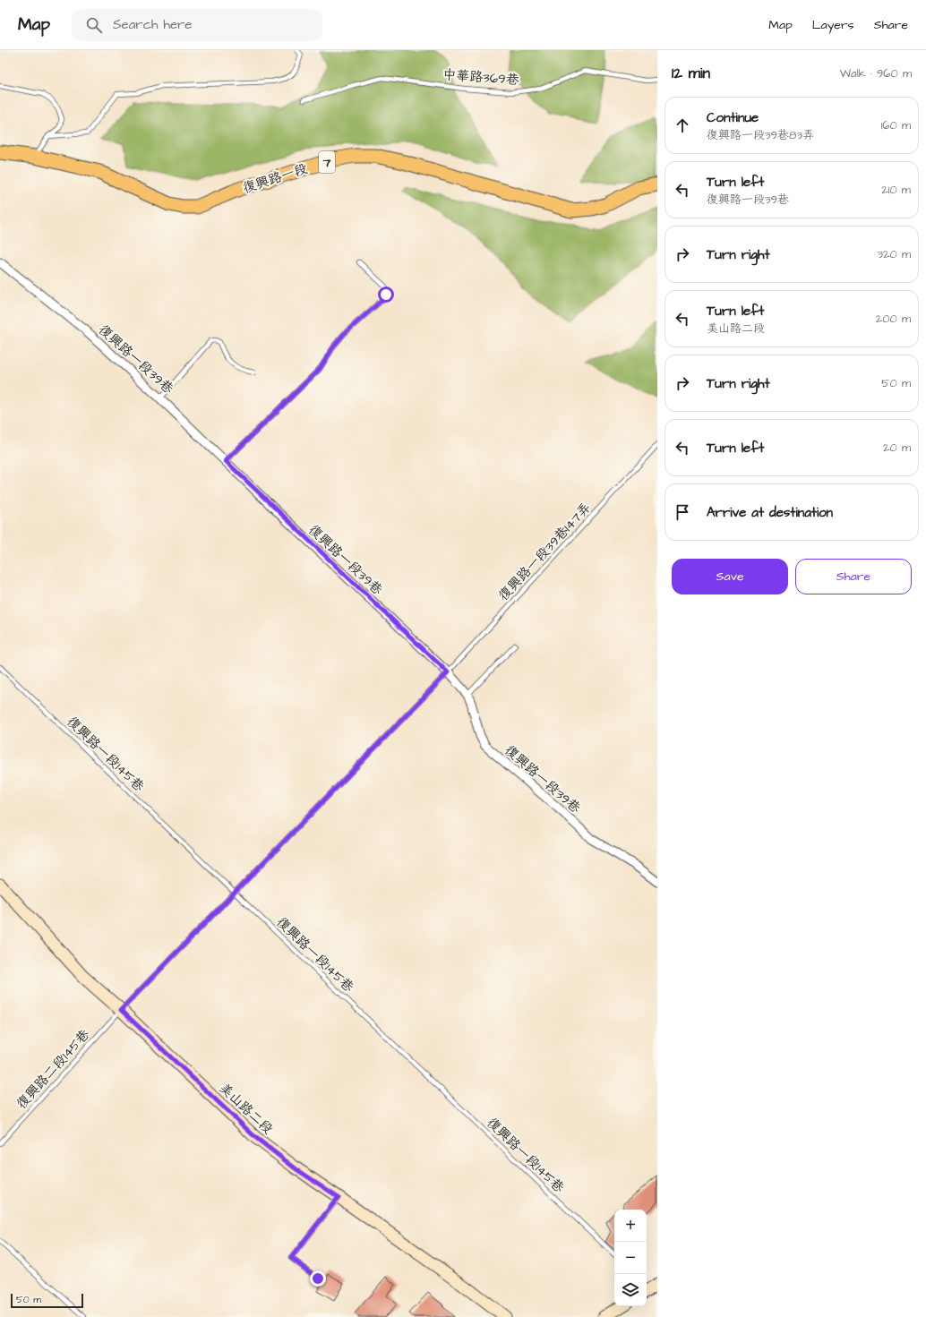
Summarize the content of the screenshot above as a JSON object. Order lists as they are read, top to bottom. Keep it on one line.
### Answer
{"streets":{"main road":["7","復興路一段"],"street":["復興路一段39巷","美山路二段"],"lane":["中華路369巷","復興路一段39巷147弄","復興路一段145巷","復興路二段145巷"]},"crossings":[["復興路一段39巷","復興路一段39巷147弄"],["復興路一段39巷147弄","復興路一段145巷"],["復興路一段39巷147弄","復興路二段145巷"],["復興路一段145巷","復興路二段145巷"],["復興路二段145巷","美山路二段"]],"scale_bar":"50 m","page":{"header":"Map","search":"Search here","nav":["Map","Layers","Share"],"heading":["12 min","Walk · 960 m"],"list":[["Continue","復興路一段39巷83弄","160 m"],["Turn left","復興路一段39巷","210 m"],["Turn right","320 m"],["Turn left","美山路二段","200 m"],["Turn right","50 m"],["Turn left","20 m"],"Arrive at destination"],"buttons":["Save","Share"],"map_buttons":["+","−"],"scale":"50 m"}}
